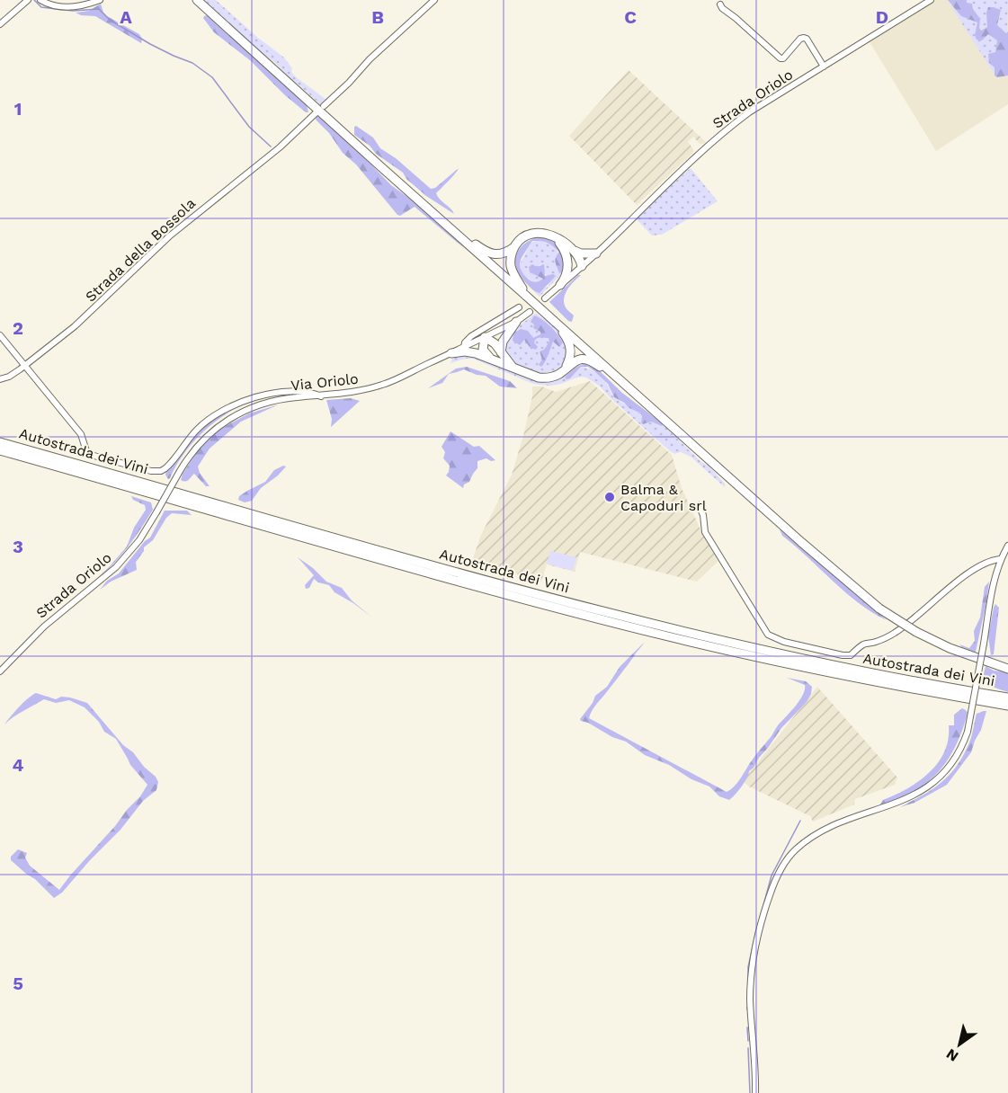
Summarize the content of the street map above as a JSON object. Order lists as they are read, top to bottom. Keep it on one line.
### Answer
{"streets":{"highway":["Autostrada dei Vini"],"street":["Strada Oriolo","Strada della Bossola","Via Oriolo"]},"crossings":[["Strada Oriolo","Via Oriolo"]],"places":["Balma & Capoduri srl"],"north":"bottom left","grid":{"columns":["A","B","C","D"],"rows":["1","2","3","4","5"]}}
